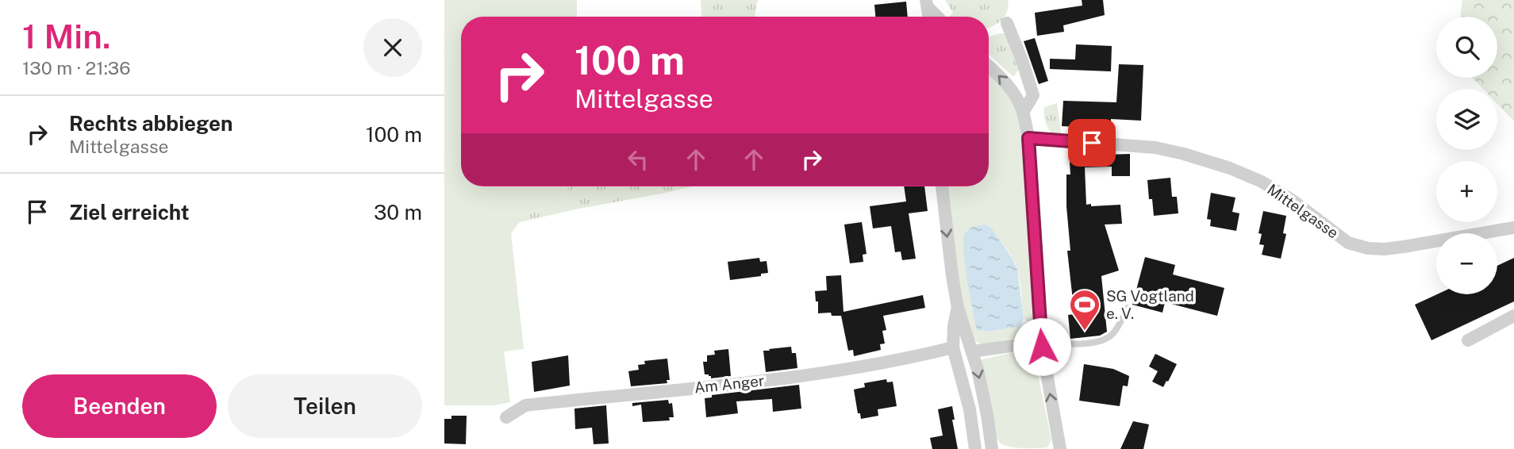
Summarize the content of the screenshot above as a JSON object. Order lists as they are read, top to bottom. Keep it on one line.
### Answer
{"streets":{"street":["Mittelgasse","Am Anger"]},"places":{"sports":["SG Vogtland e. V."]},"page":{"heading":["1 Min.","130 m · 21:36"],"map_buttons":["+","−"],"turn":["100 m","Mittelgasse"],"list":[{"name":"Rechts abbiegen","note":"Mittelgasse","value":"100 m"},{"name":"Ziel erreicht","value":"30 m"}],"buttons":["Beenden","Teilen"]}}
